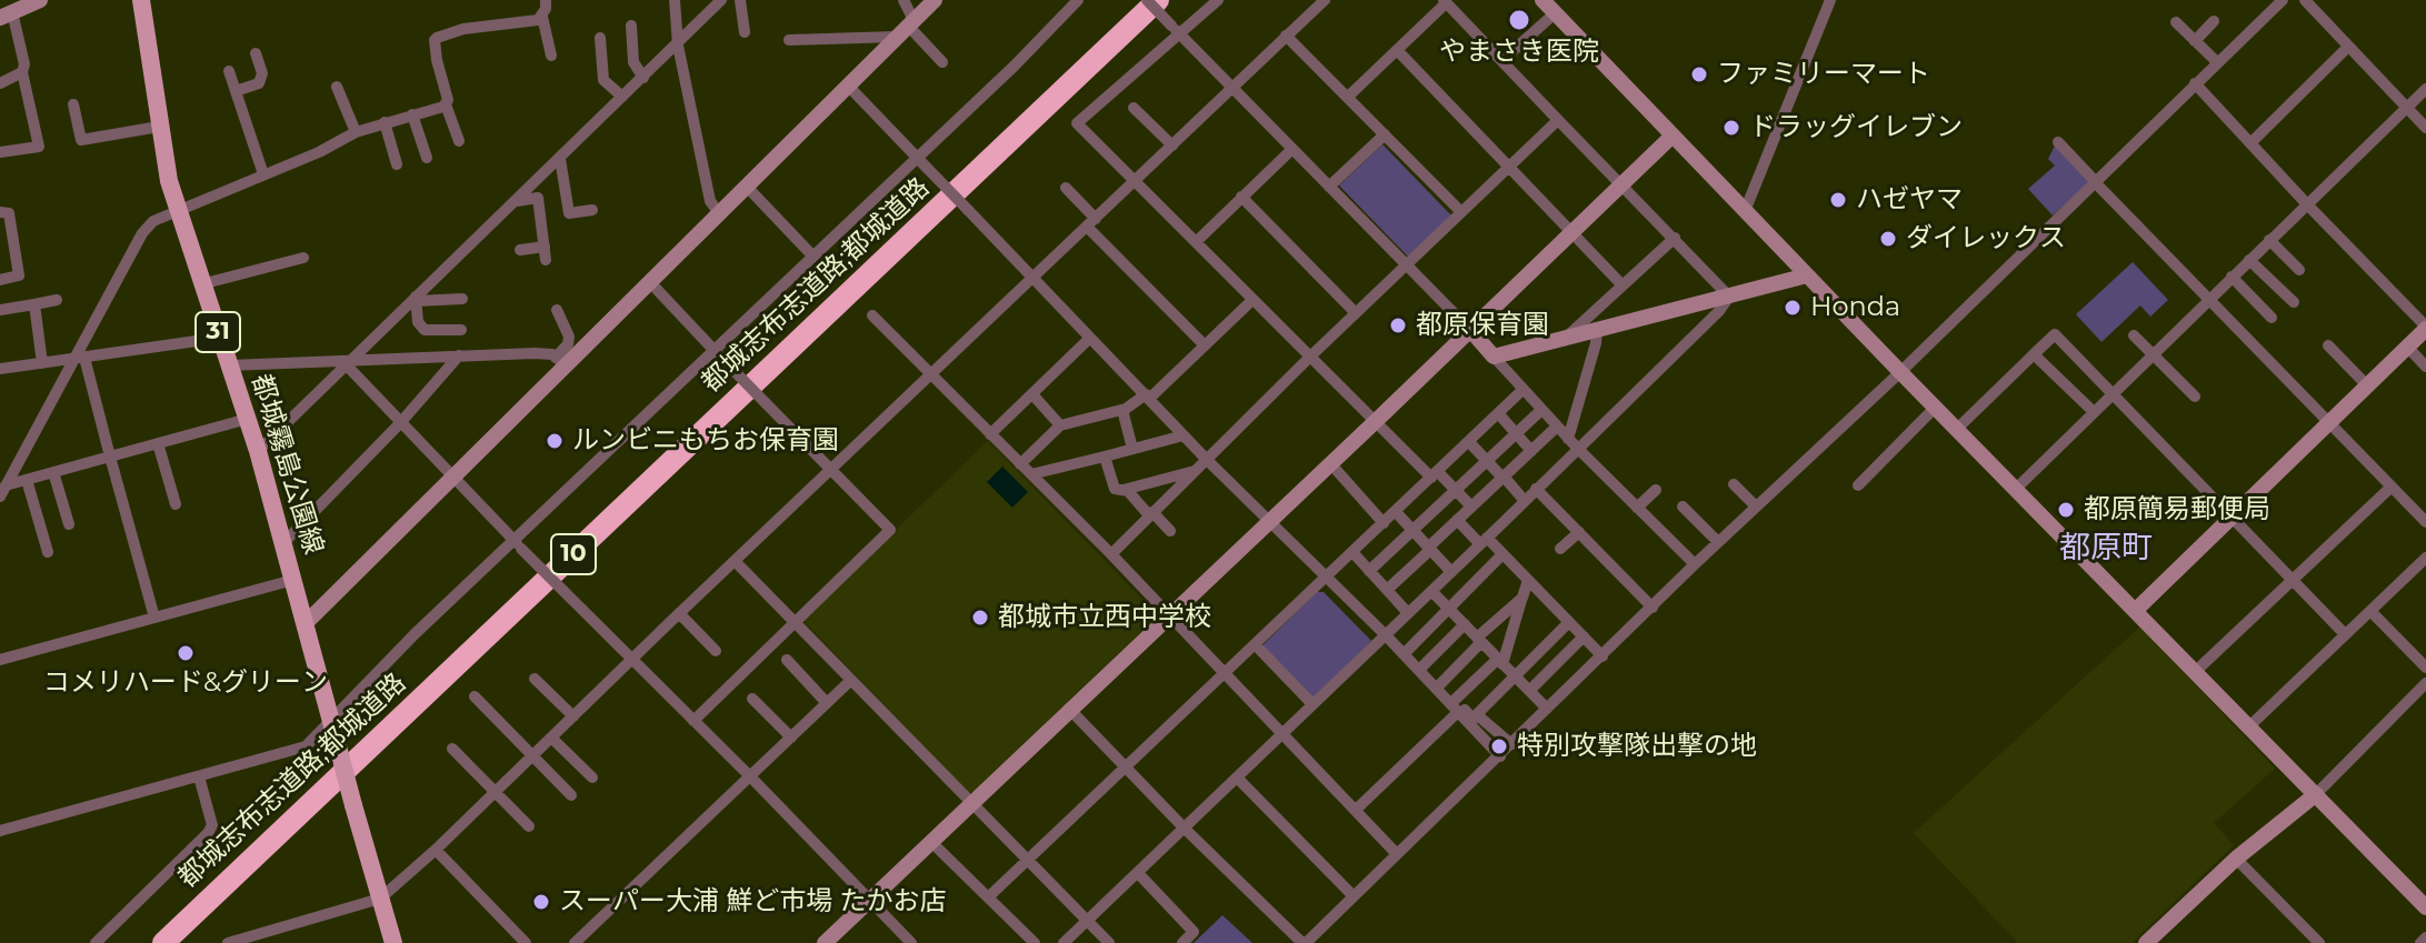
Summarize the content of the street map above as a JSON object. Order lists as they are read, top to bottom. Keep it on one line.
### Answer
{"streets":{"highway":["都城志布志道路;都城道路","10"],"main road":["31","都城霧島公園線"]},"districts":["都原町"],"places":["やまさき医院","ファミリーマート","ドラッグイレブン","ハゼヤマ","ダイレックス","Honda","都原保育園","ルンビニもちお保育園","都原簡易郵便局","都城市立西中学校","コメリハード&グリーン","特別攻撃隊出撃の地","スーパー大浦 鮮ど市場 たかお店"]}
